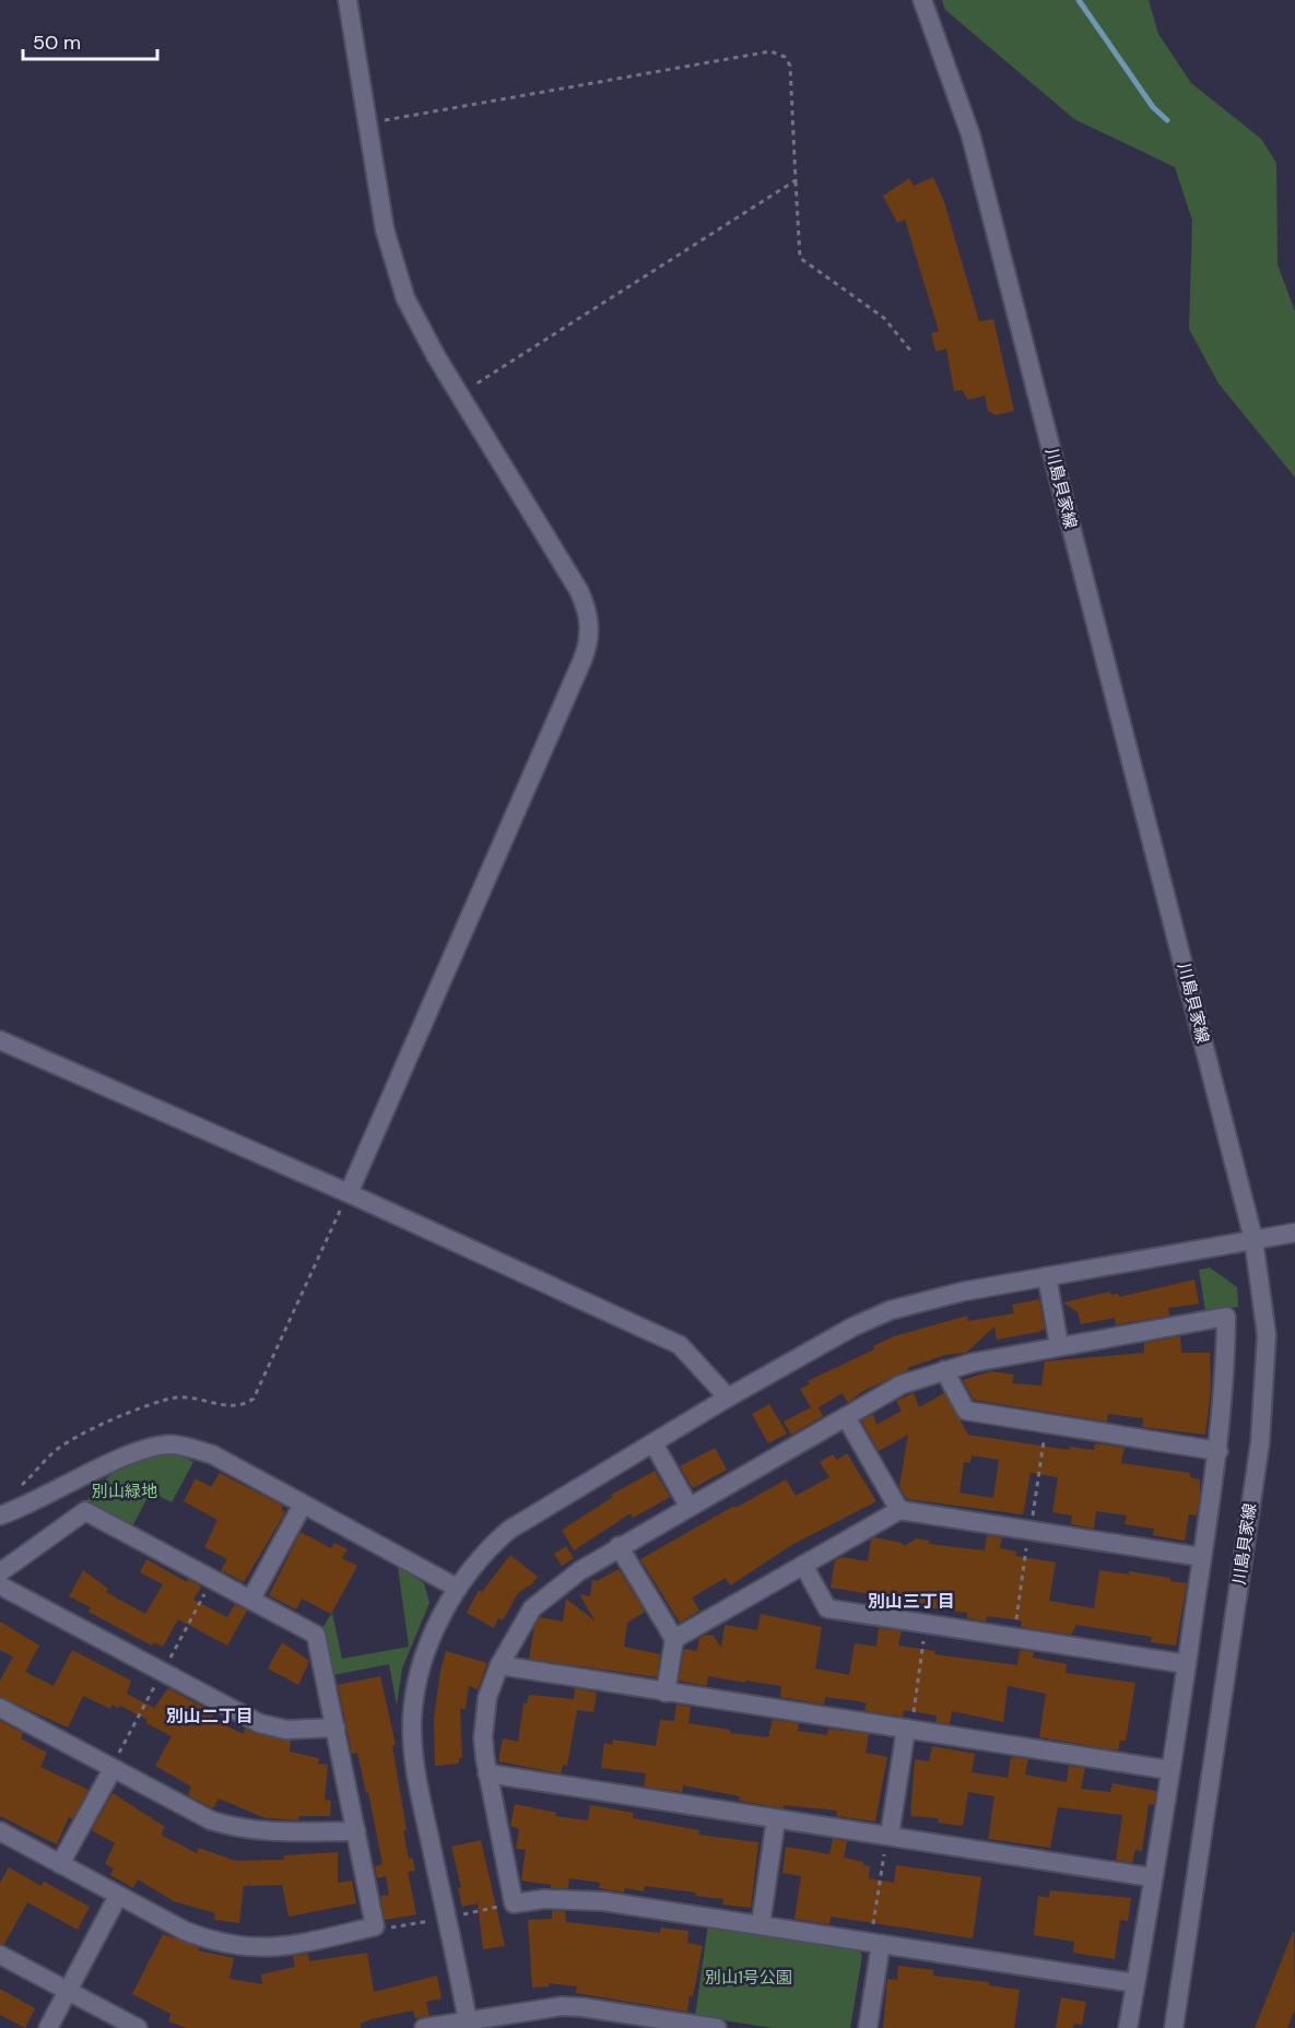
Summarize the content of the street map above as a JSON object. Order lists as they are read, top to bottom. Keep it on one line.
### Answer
{"streets":{"street":["川島貝家線"]},"districts":["別山三丁目","別山二丁目"],"parks":["別山緑地","別山1号公園"],"scale_bar":"50 m"}
